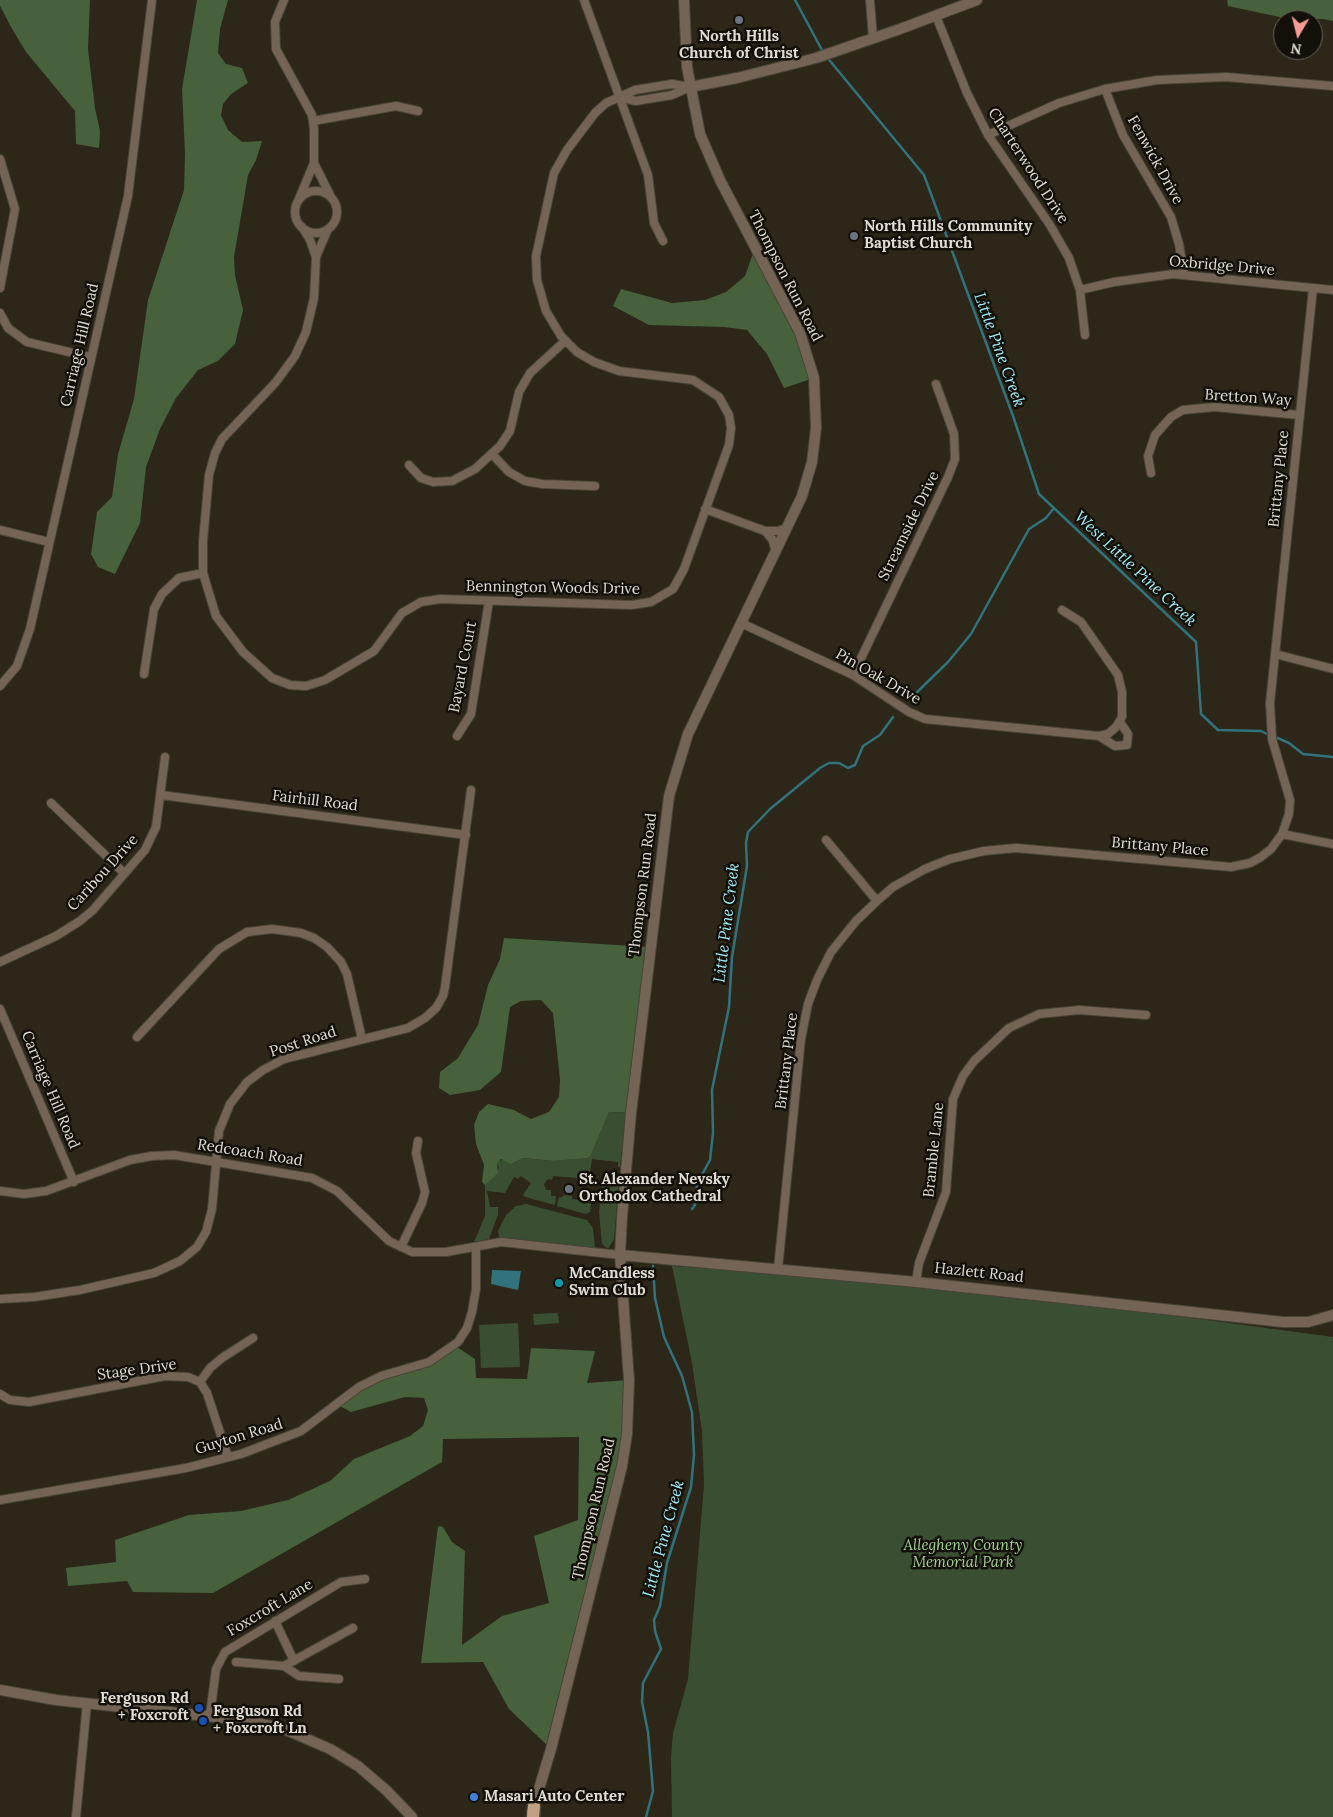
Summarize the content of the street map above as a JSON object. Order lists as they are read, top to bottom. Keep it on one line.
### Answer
{"streets":{"street":["Fenwick Drive","Charterwood Drive","Oxbridge Drive","Thompson Run Road","Carriage Hill Road","Bretton Way","Brittany Place","Streamside Drive","Bennington Woods Drive","Bayard Court","Pin Oak Drive","Fairhill Road","Caribou Drive","Post Road","Bramble Lane","Redcoach Road","Hazlett Road","Stage Drive","Guyton Road","Foxcroft Lane"]},"crossings":[["Fenwick Drive","Oxbridge Drive"],["Charterwood Drive","Oxbridge Drive"],["Oxbridge Drive","Brittany Place"],["Thompson Run Road","Bennington Woods Drive"],["Thompson Run Road","Pin Oak Drive"],["Thompson Run Road","Hazlett Road"],["Carriage Hill Road","Redcoach Road"],["Bretton Way","Brittany Place"],["Brittany Place","Hazlett Road"],["Streamside Drive","Pin Oak Drive"],["Bennington Woods Drive","Bayard Court"],["Fairhill Road","Caribou Drive"],["Fairhill Road","Post Road"],["Post Road","Redcoach Road"],["Bramble Lane","Hazlett Road"],["Redcoach Road","Guyton Road"]],"water":["Little Pine Creek","West Little Pine Creek"],"parks":["Allegheny County Memorial Park"],"places":["North Hills Church of Christ","North Hills Community Baptist Church","St. Alexander Nevsky Orthodox Cathedral","McCandless Swim Club","Ferguson Rd + Foxcroft","Ferguson Rd + Foxcroft Ln","Masari Auto Center"],"north":"bottom"}
